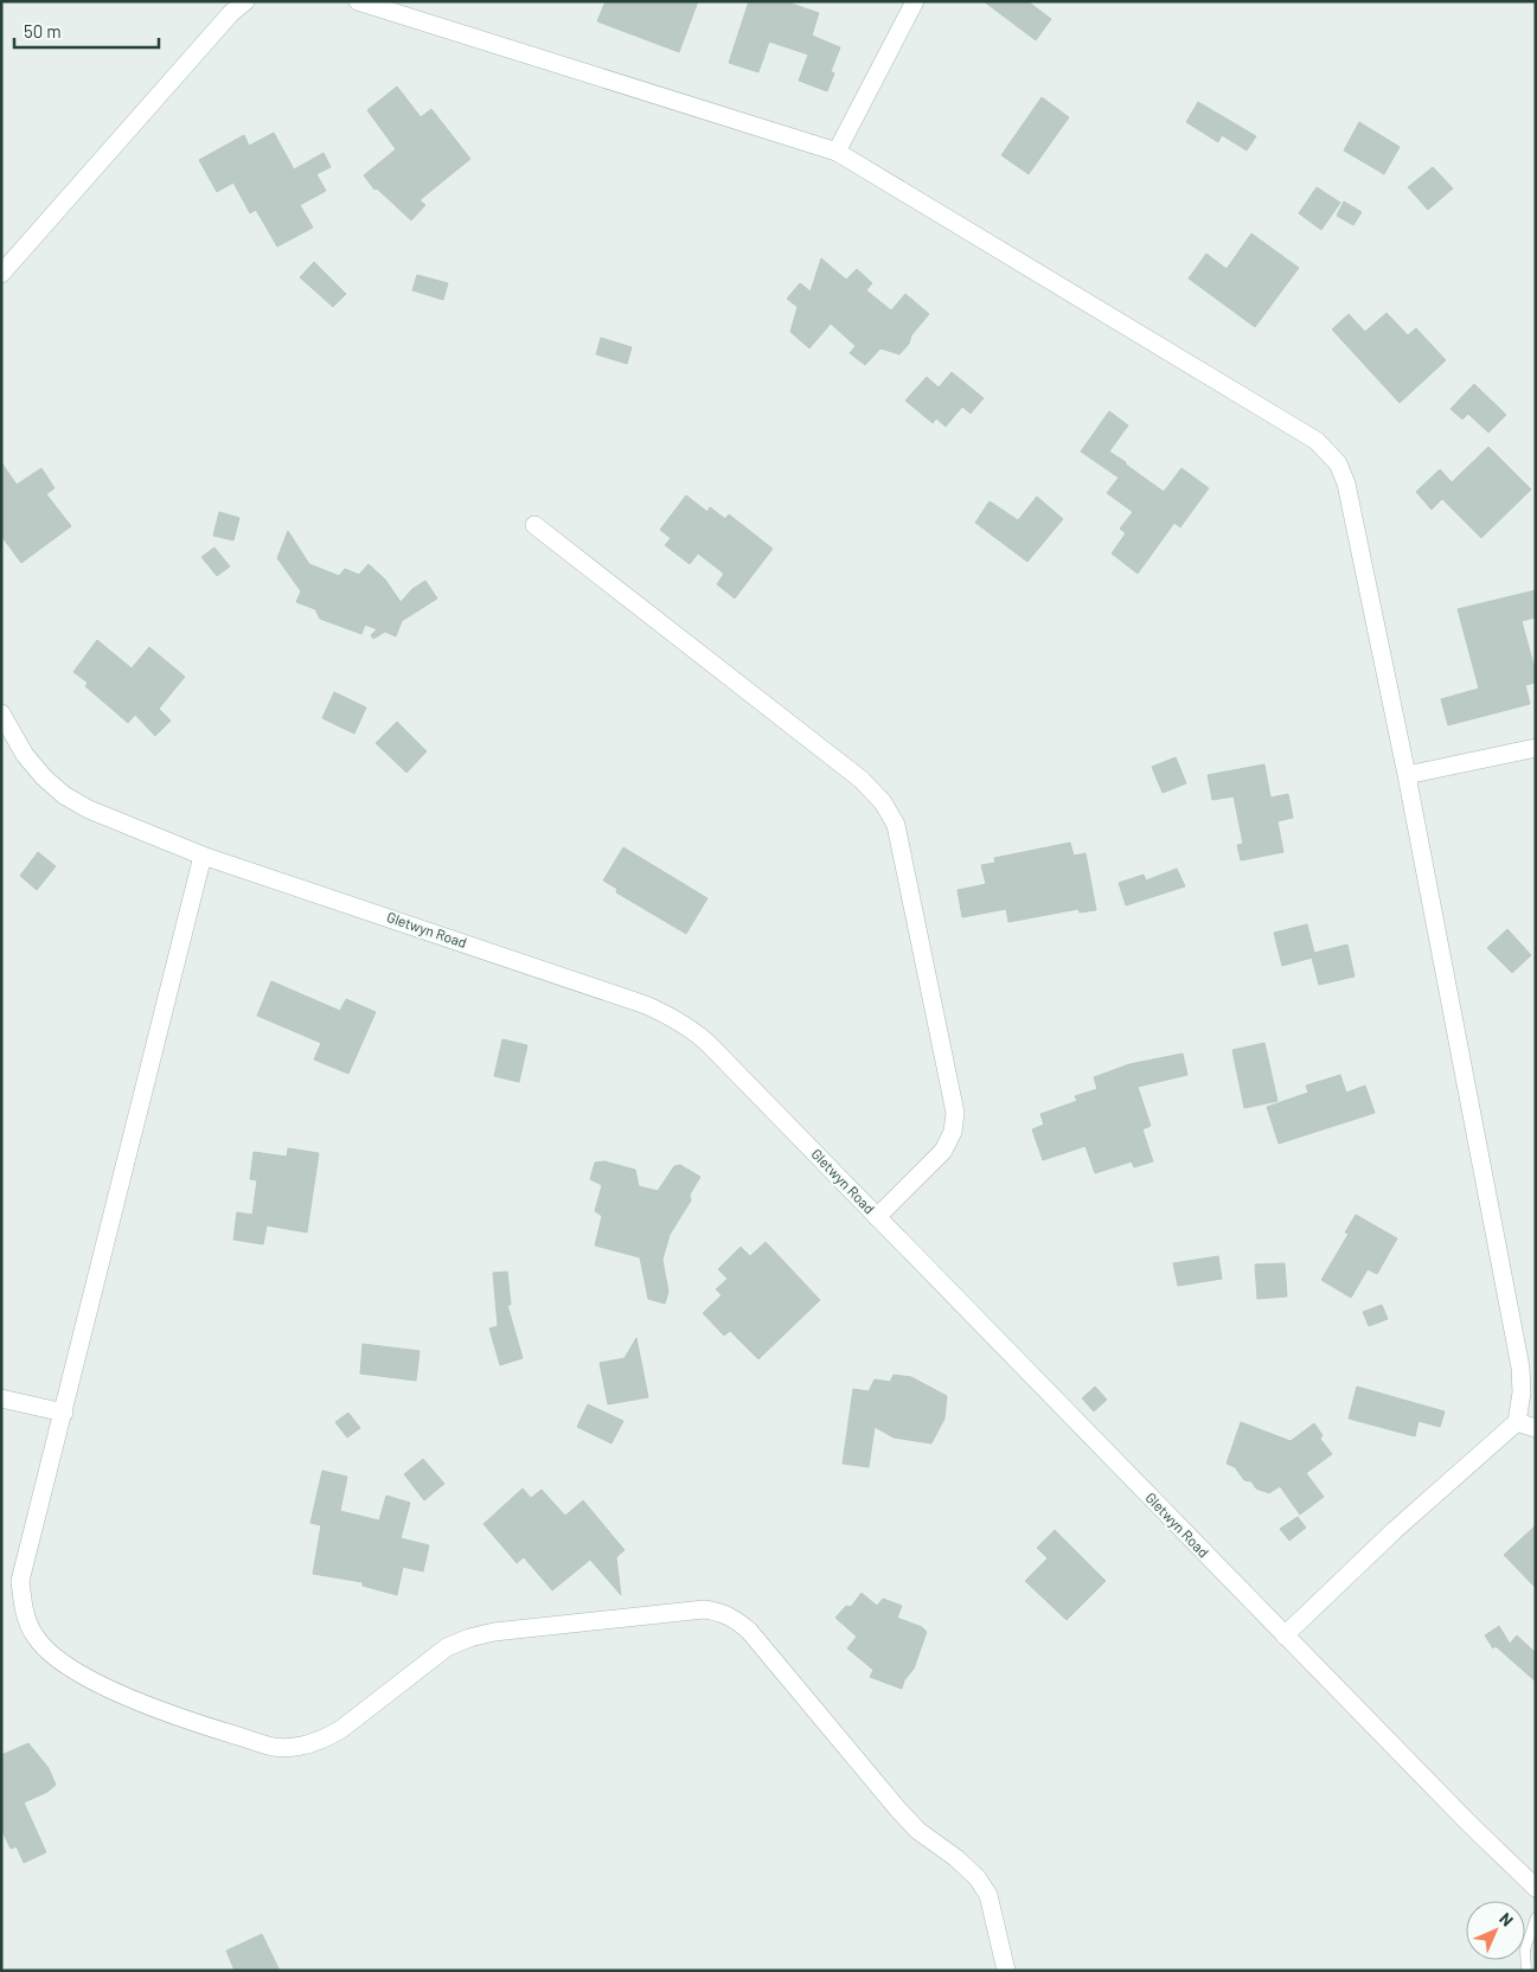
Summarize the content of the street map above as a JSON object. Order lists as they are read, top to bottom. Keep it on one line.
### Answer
{"streets":{"street":["Gletwyn Road"]},"scale_bar":"50 m","north":"top right"}
